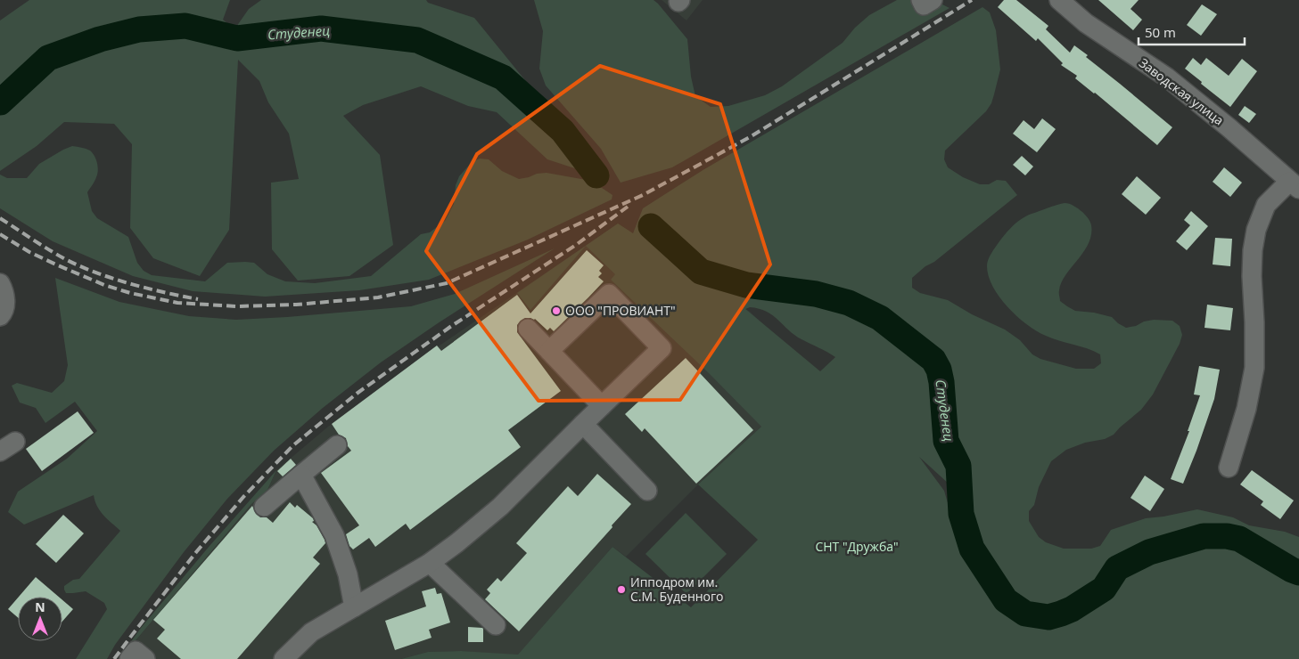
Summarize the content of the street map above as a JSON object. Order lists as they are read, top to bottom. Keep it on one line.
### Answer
{"streets":{"street":["Заводская улица"]},"water":["Студенец"],"parks":["СНТ \"Дружба\""],"places":["ООО \"ПРОВИАНТ\"","Ипподром им. С.М. Буденного"],"scale_bar":"50 m","north":"top"}
